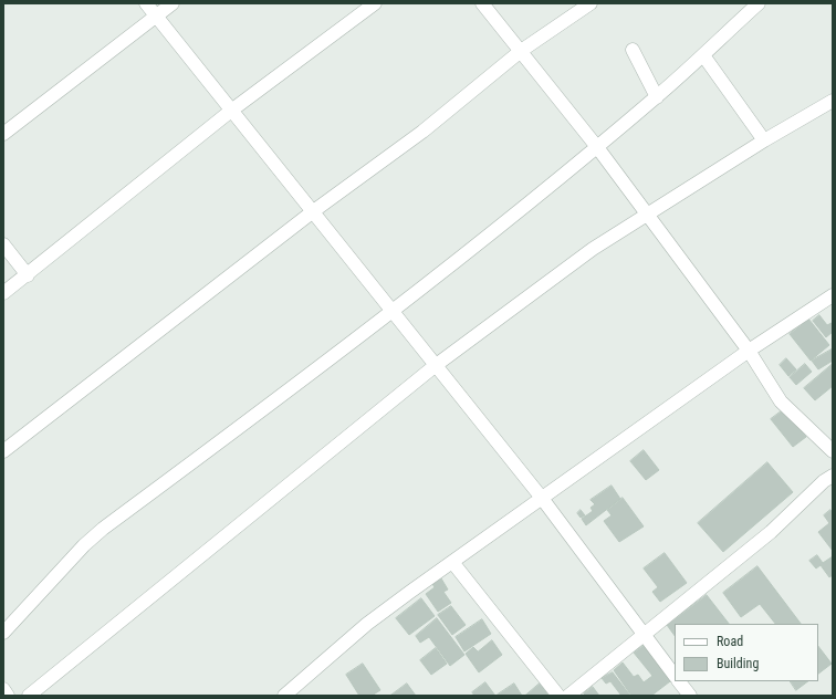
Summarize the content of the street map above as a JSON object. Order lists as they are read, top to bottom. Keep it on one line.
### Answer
{"legend":["Road","Building"]}
